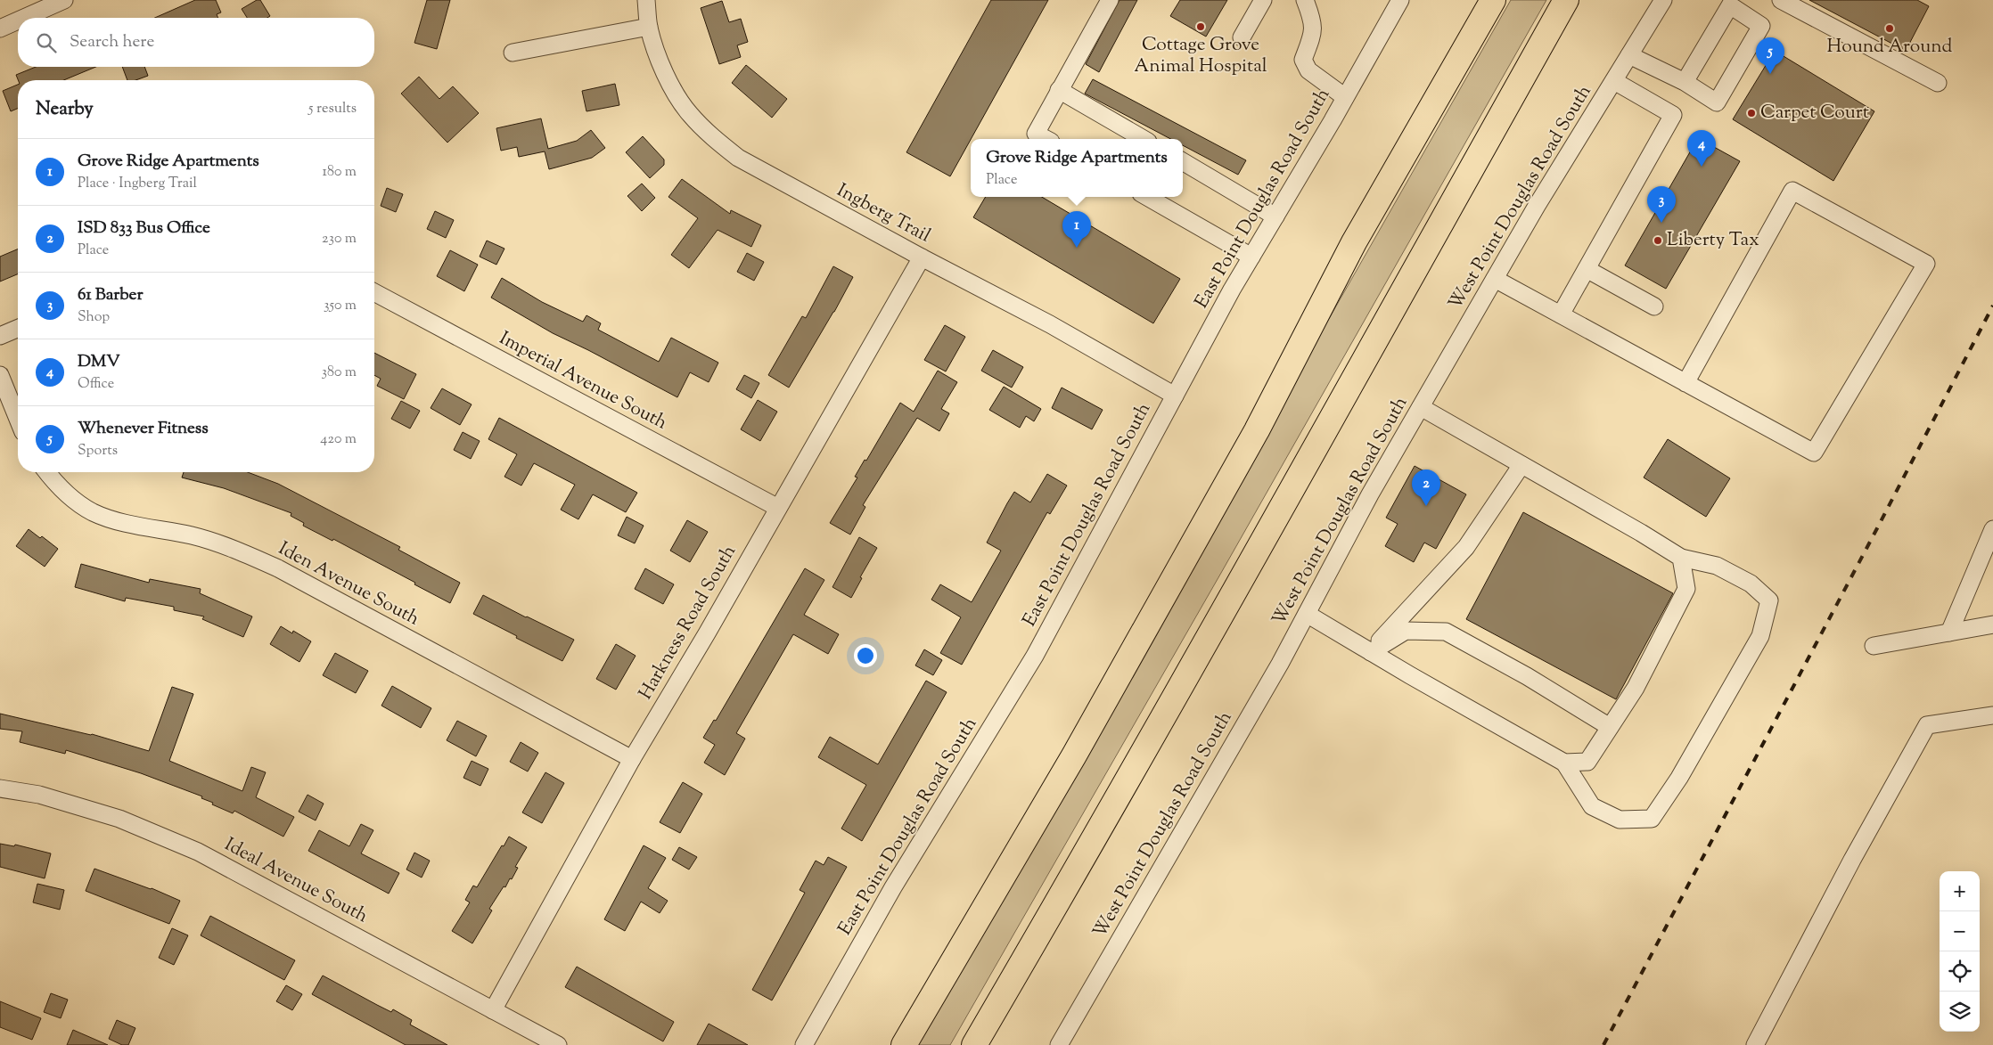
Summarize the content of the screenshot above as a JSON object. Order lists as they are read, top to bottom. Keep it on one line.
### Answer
{"streets":{"street":["West Point Douglas Road South","East Point Douglas Road South","Ingberg Trail","Imperial Avenue South","Iden Avenue South","Harkness Road South","Ideal Avenue South"]},"crossings":[["East Point Douglas Road South","Ingberg Trail"],["Ingberg Trail","Harkness Road South"],["Imperial Avenue South","Harkness Road South"],["Iden Avenue South","Harkness Road South"],["Harkness Road South","Ideal Avenue South"]],"places":["Cottage Grove Animal Hospital","Hound Around","Carpet Court","Liberty Tax"],"page":{"search":"Search here","pins":["5","4","3","1","2"],"heading":["Nearby","5 results"],"list":[{"mark":"1","name":"Grove Ridge Apartments","note":"Place · Ingberg Trail","value":"180 m"},{"mark":"2","name":"ISD 833 Bus Office","note":"Place","value":"230 m"},{"mark":"3","name":"61 Barber","note":"Shop","value":"350 m"},{"mark":"4","name":"DMV","note":"Office","value":"380 m"},{"mark":"5","name":"Whenever Fitness","note":"Sports","value":"420 m"}],"popup":["Grove Ridge Apartments","Place"],"map_buttons":["+","−"]}}
